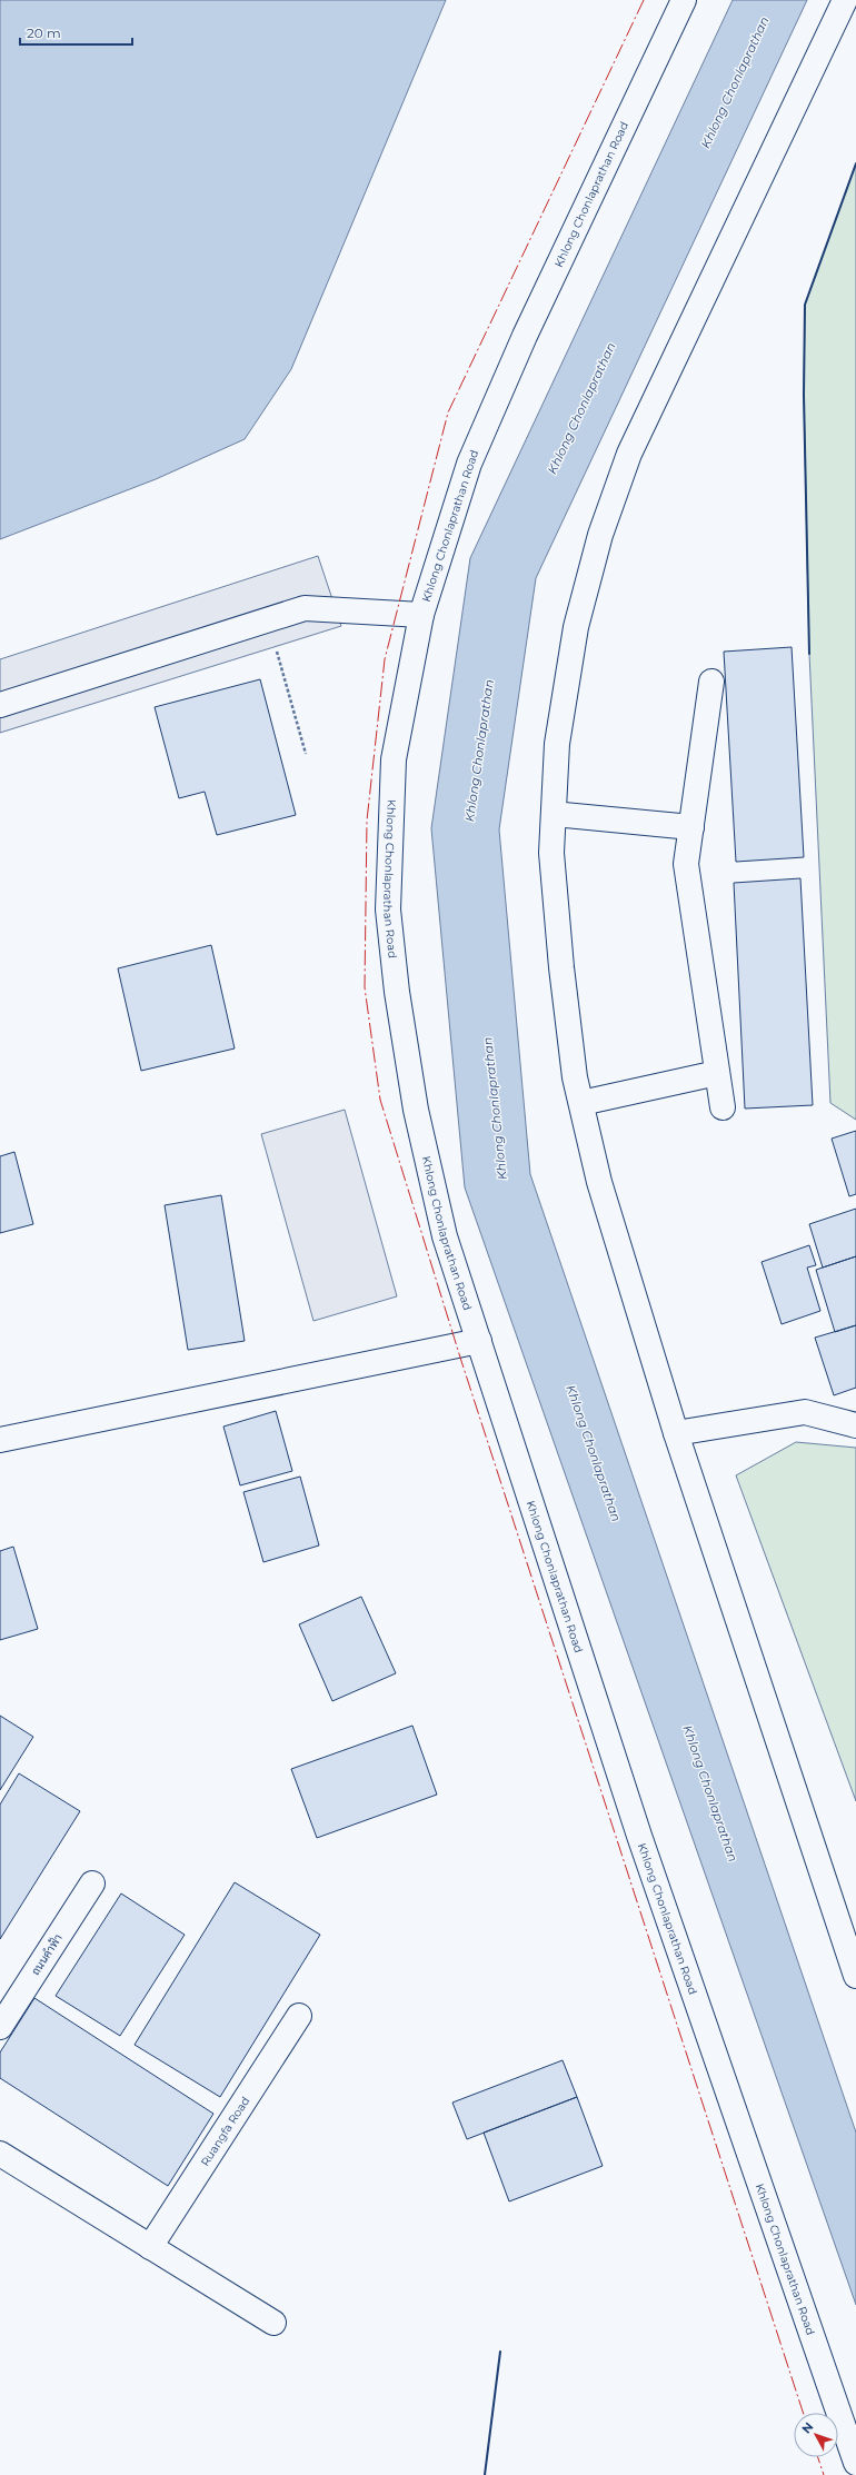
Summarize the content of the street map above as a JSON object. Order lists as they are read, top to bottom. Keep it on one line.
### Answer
{"streets":{"main road":["Khlong Chonlaprathan Road","ถนนคําฟ้า","Ruangfa Road"]},"water":["Khlong Chonlaprathan"],"scale_bar":"20 m","north":"top left"}
